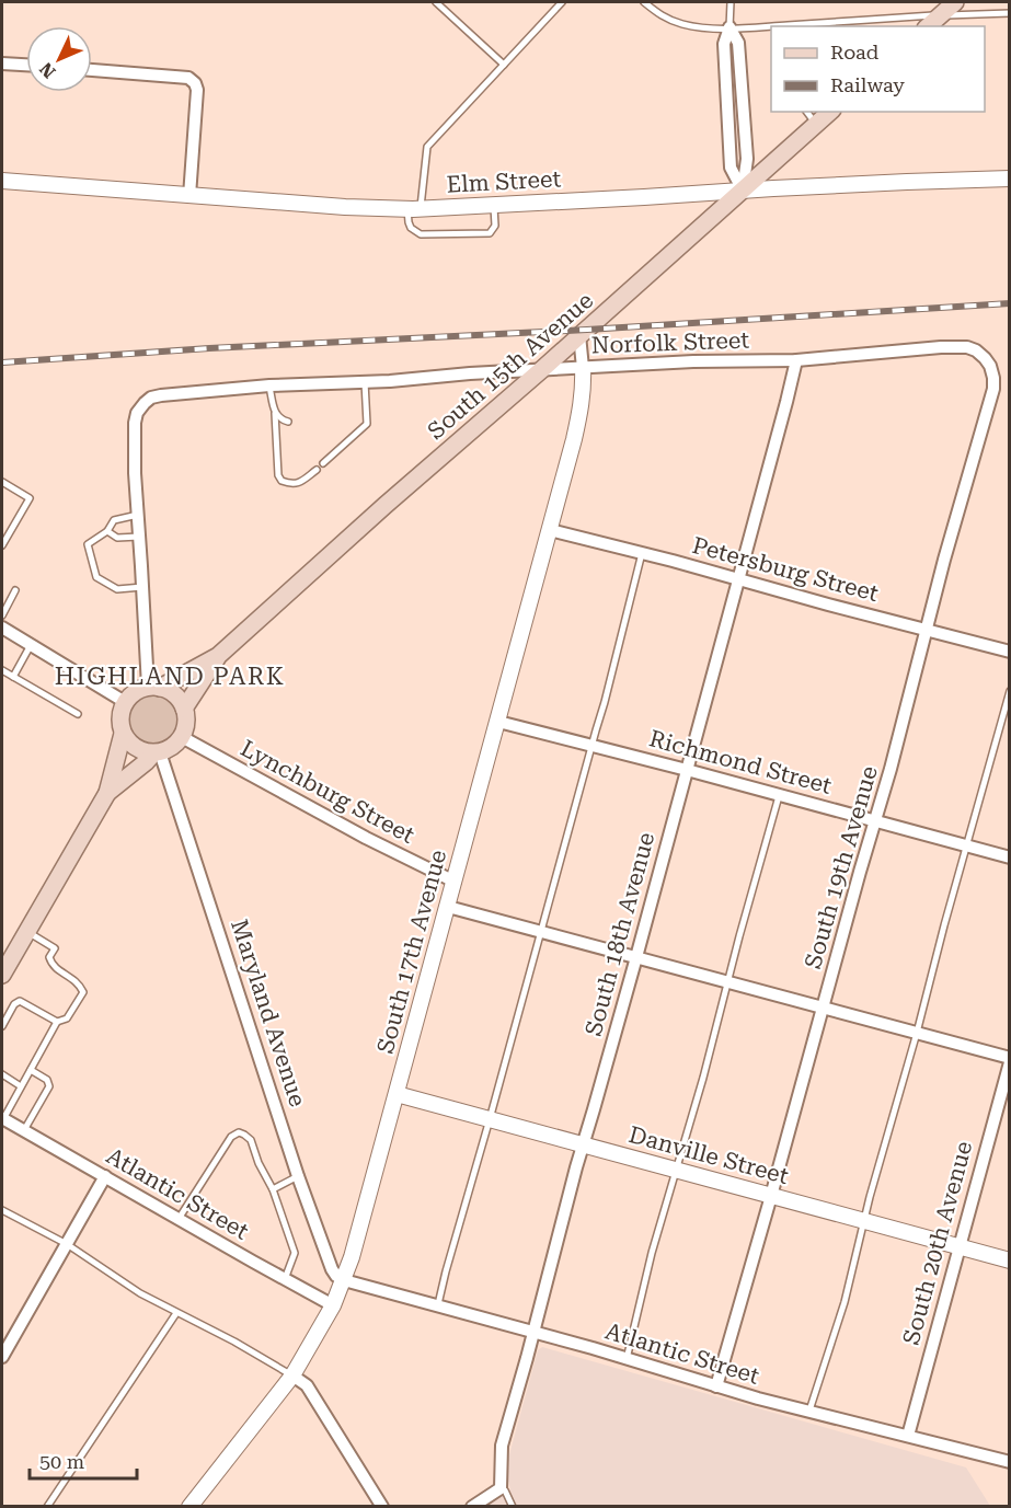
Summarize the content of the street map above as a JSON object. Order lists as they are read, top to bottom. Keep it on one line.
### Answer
{"streets":{"main road":["South 15th Avenue"],"street":["Elm Street","Norfolk Street","Petersburg Street","Richmond Street","Lynchburg Street","South 19th Avenue","South 18th Avenue","South 17th Avenue","Maryland Avenue","Danville Street","Atlantic Street","South 20th Avenue"]},"crossings":[["Elm Street","South 15th Avenue"],["Norfolk Street","South 15th Avenue"],["Norfolk Street","South 19th Avenue"],["Norfolk Street","South 18th Avenue"],["Norfolk Street","South 17th Avenue"],["South 15th Avenue","Lynchburg Street"],["South 15th Avenue","Maryland Avenue"],["Petersburg Street","South 19th Avenue"],["Petersburg Street","South 18th Avenue"],["Petersburg Street","South 17th Avenue"],["Richmond Street","South 19th Avenue"],["Richmond Street","South 18th Avenue"],["Richmond Street","South 17th Avenue"],["Lynchburg Street","South 17th Avenue"],["Lynchburg Street","Maryland Avenue"],["South 19th Avenue","Danville Street"],["South 19th Avenue","Atlantic Street"],["South 18th Avenue","Danville Street"],["South 18th Avenue","Atlantic Street"],["South 17th Avenue","Maryland Avenue"],["South 17th Avenue","Danville Street"],["South 17th Avenue","Atlantic Street"],["Maryland Avenue","Atlantic Street"],["Danville Street","South 20th Avenue"],["Atlantic Street","South 20th Avenue"]],"districts":["HIGHLAND PARK"],"legend":["Road","Railway"],"scale_bar":"50 m","north":"bottom left"}
